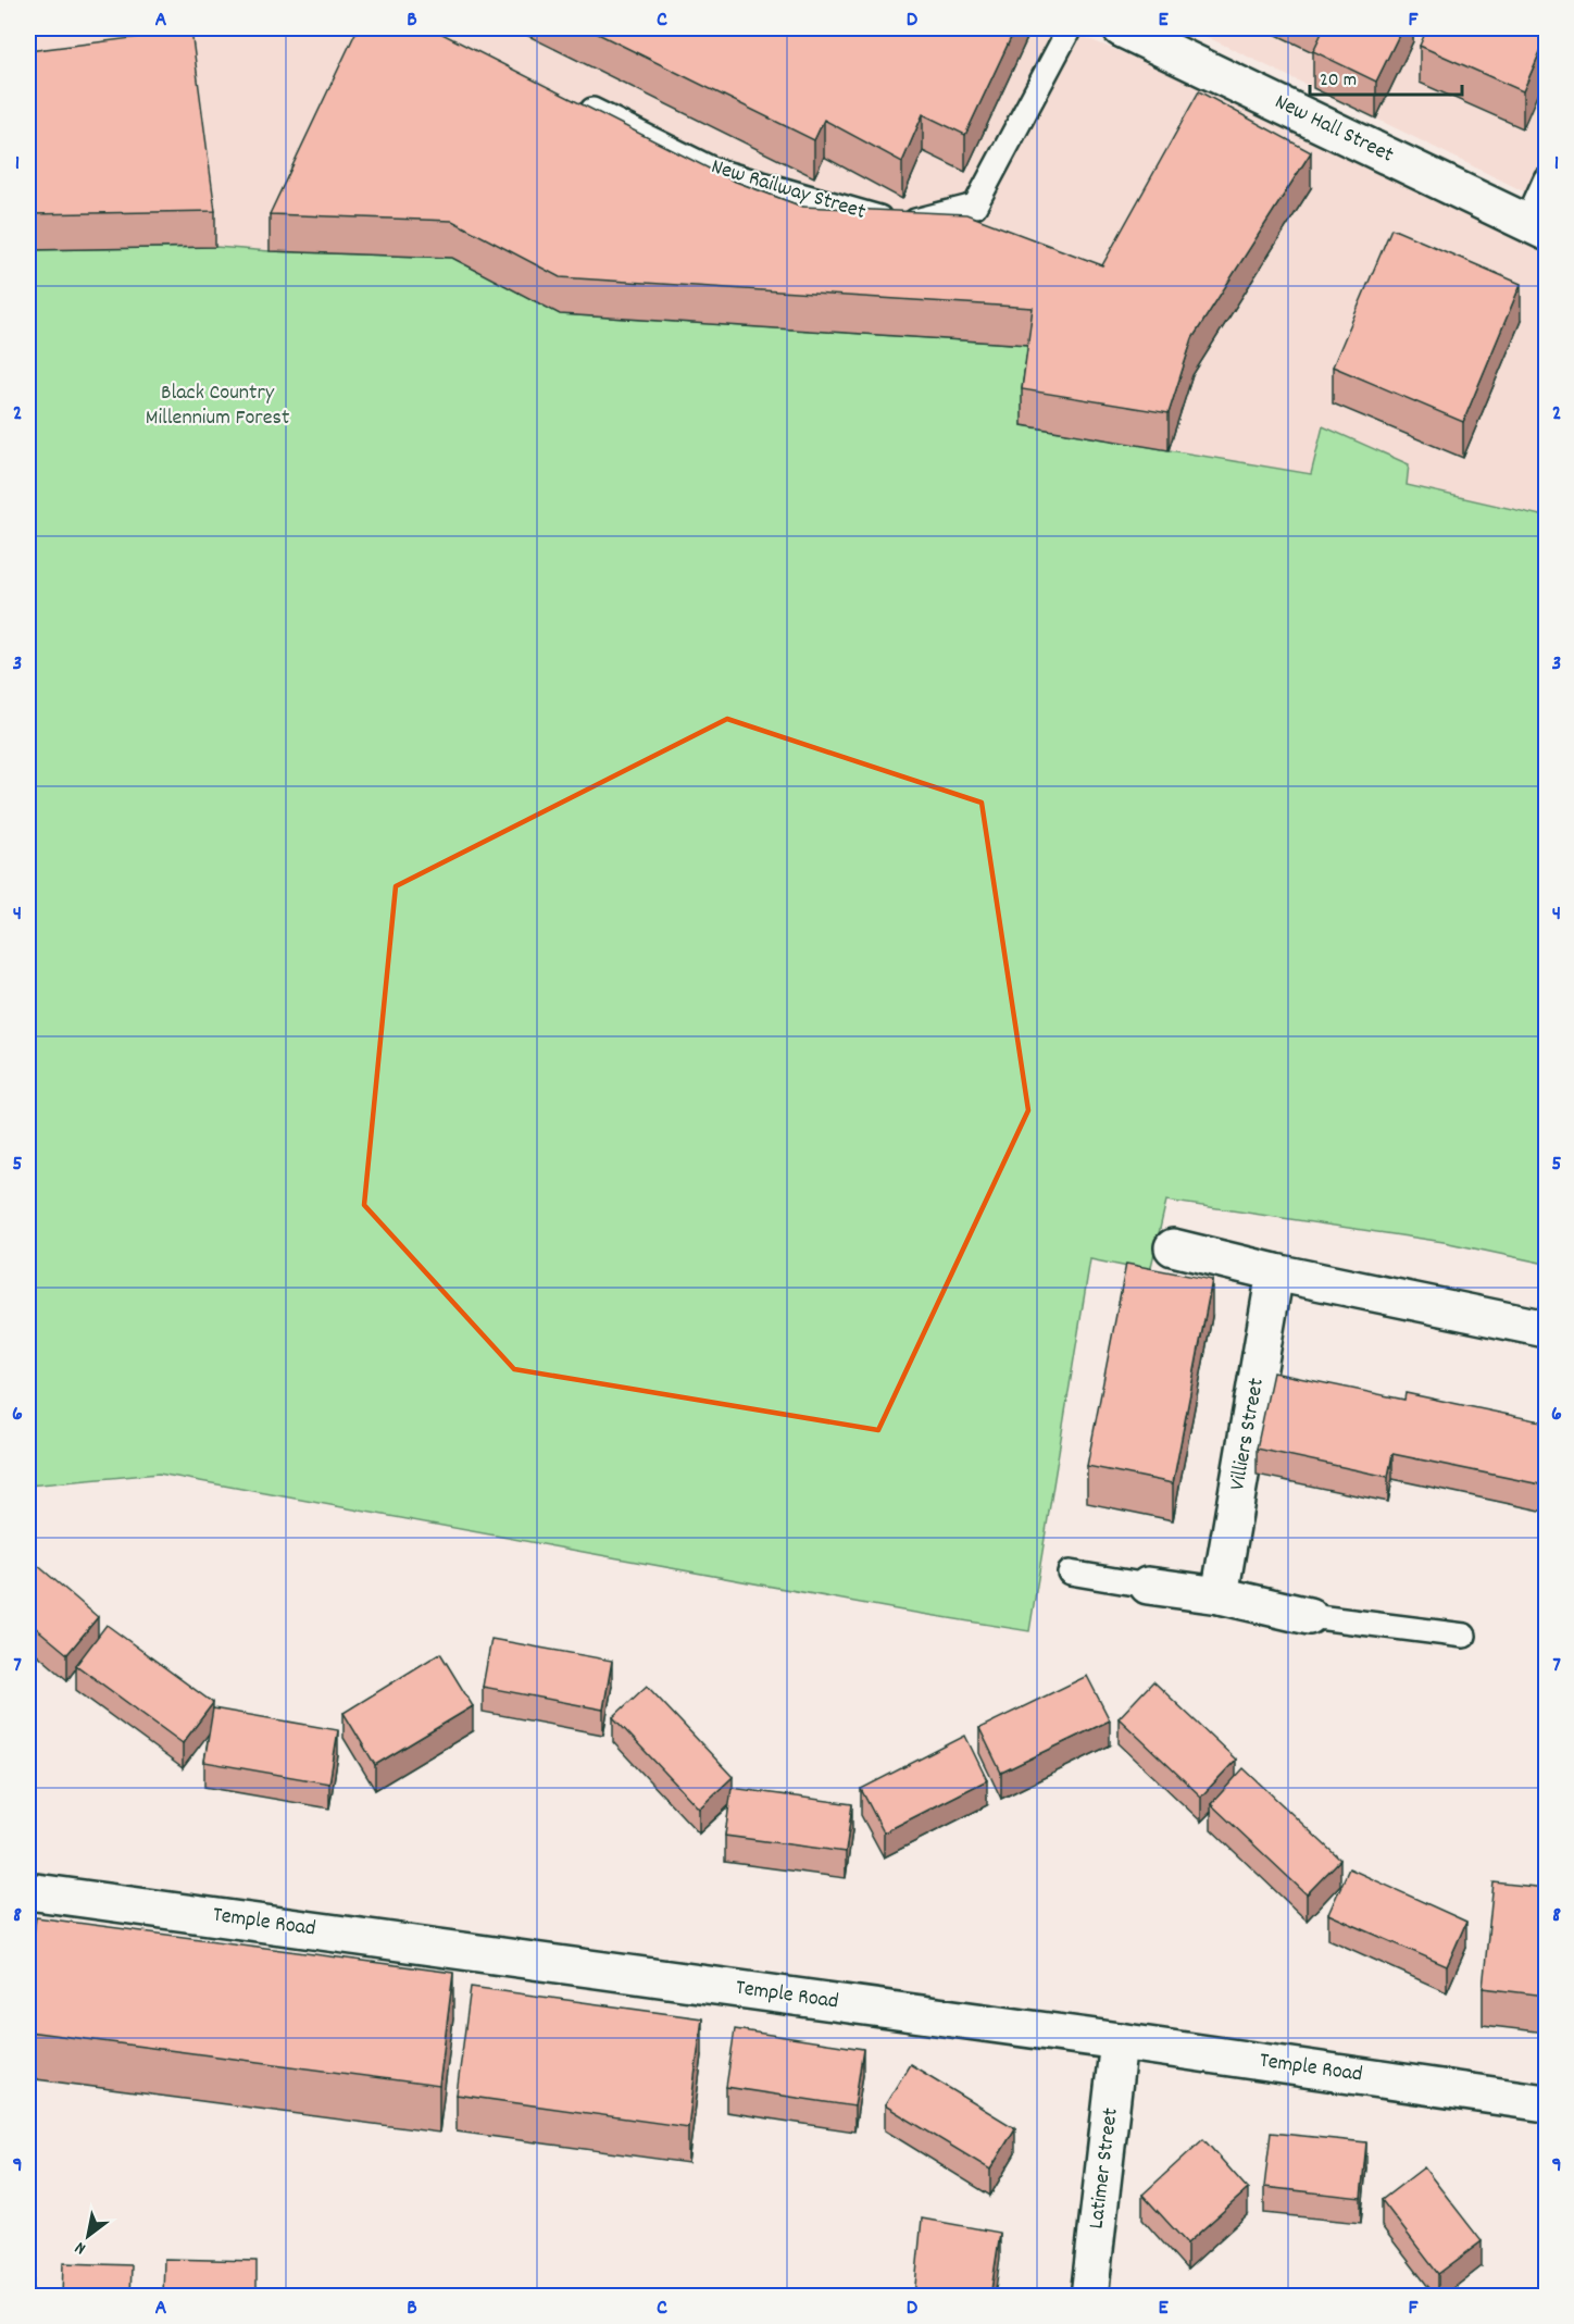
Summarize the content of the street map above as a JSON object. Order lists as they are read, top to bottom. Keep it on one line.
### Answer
{"streets":{"street":["New Hall Street","Villiers Street","Temple Road","Latimer Street"],"lane":["New Railway Street"]},"crossings":[["Temple Road","Latimer Street"]],"parks":["Black Country Millennium Forest"],"scale_bar":"20 m","north":"bottom left","grid":{"columns":["A","B","C","D","E","F"],"rows":["1","2","3","4","5","6","7","8","9"]}}
